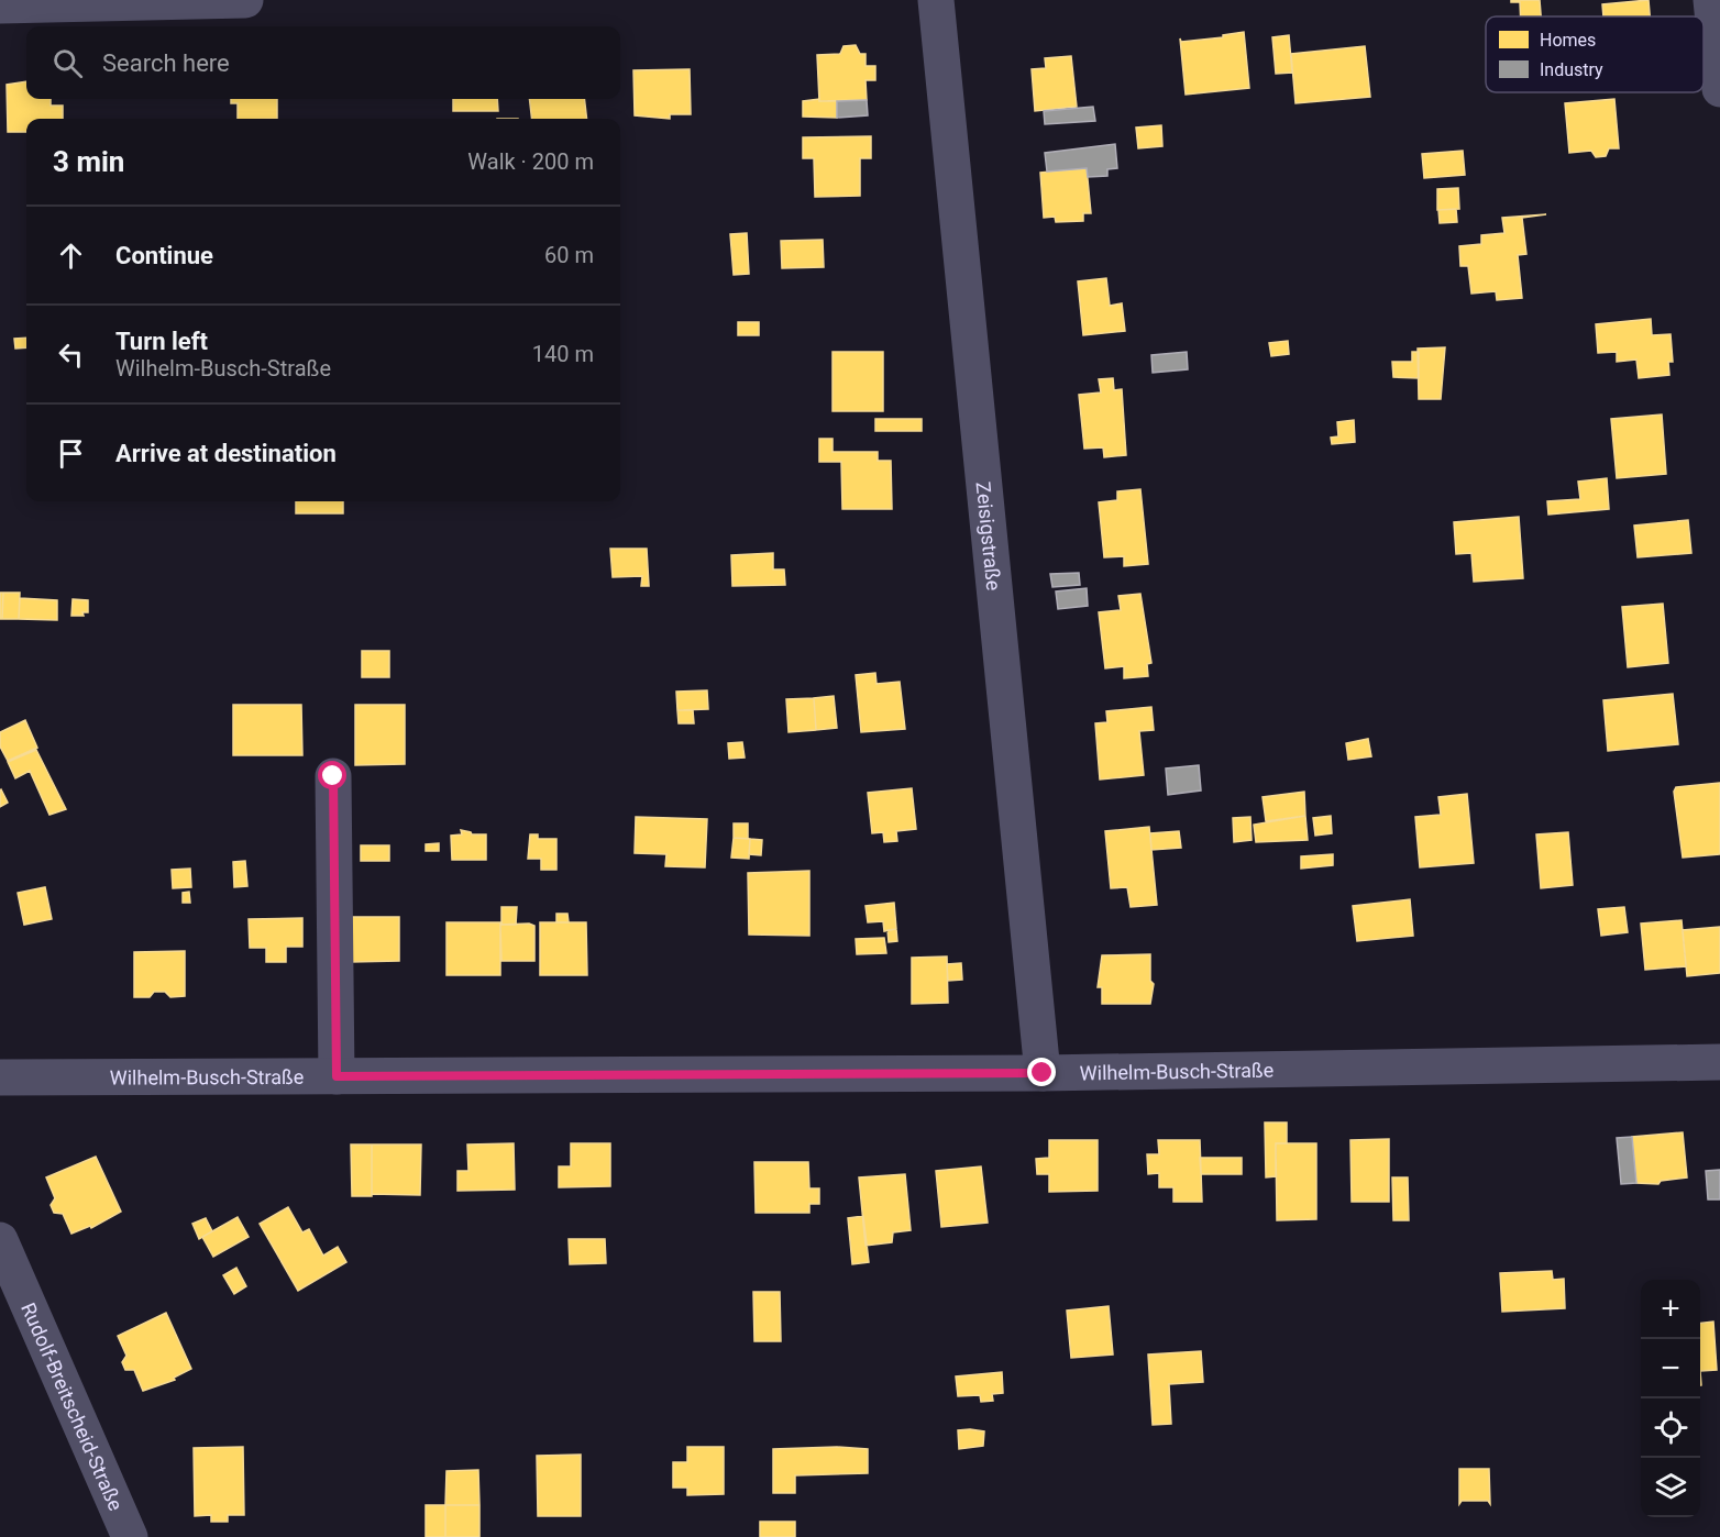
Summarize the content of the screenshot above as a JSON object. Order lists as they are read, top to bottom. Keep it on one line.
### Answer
{"streets":{"street":["Zeisigstraße","Wilhelm-Busch-Straße","Rudolf-Breitscheid-Straße"]},"crossings":[["Zeisigstraße","Wilhelm-Busch-Straße"]],"legend":["Homes","Industry"],"page":{"search":"Search here","heading":["3 min","Walk · 200 m"],"list":[["Continue","60 m"],["Turn left","Wilhelm-Busch-Straße","140 m"],"Arrive at destination"],"map_buttons":["+","−"]}}
